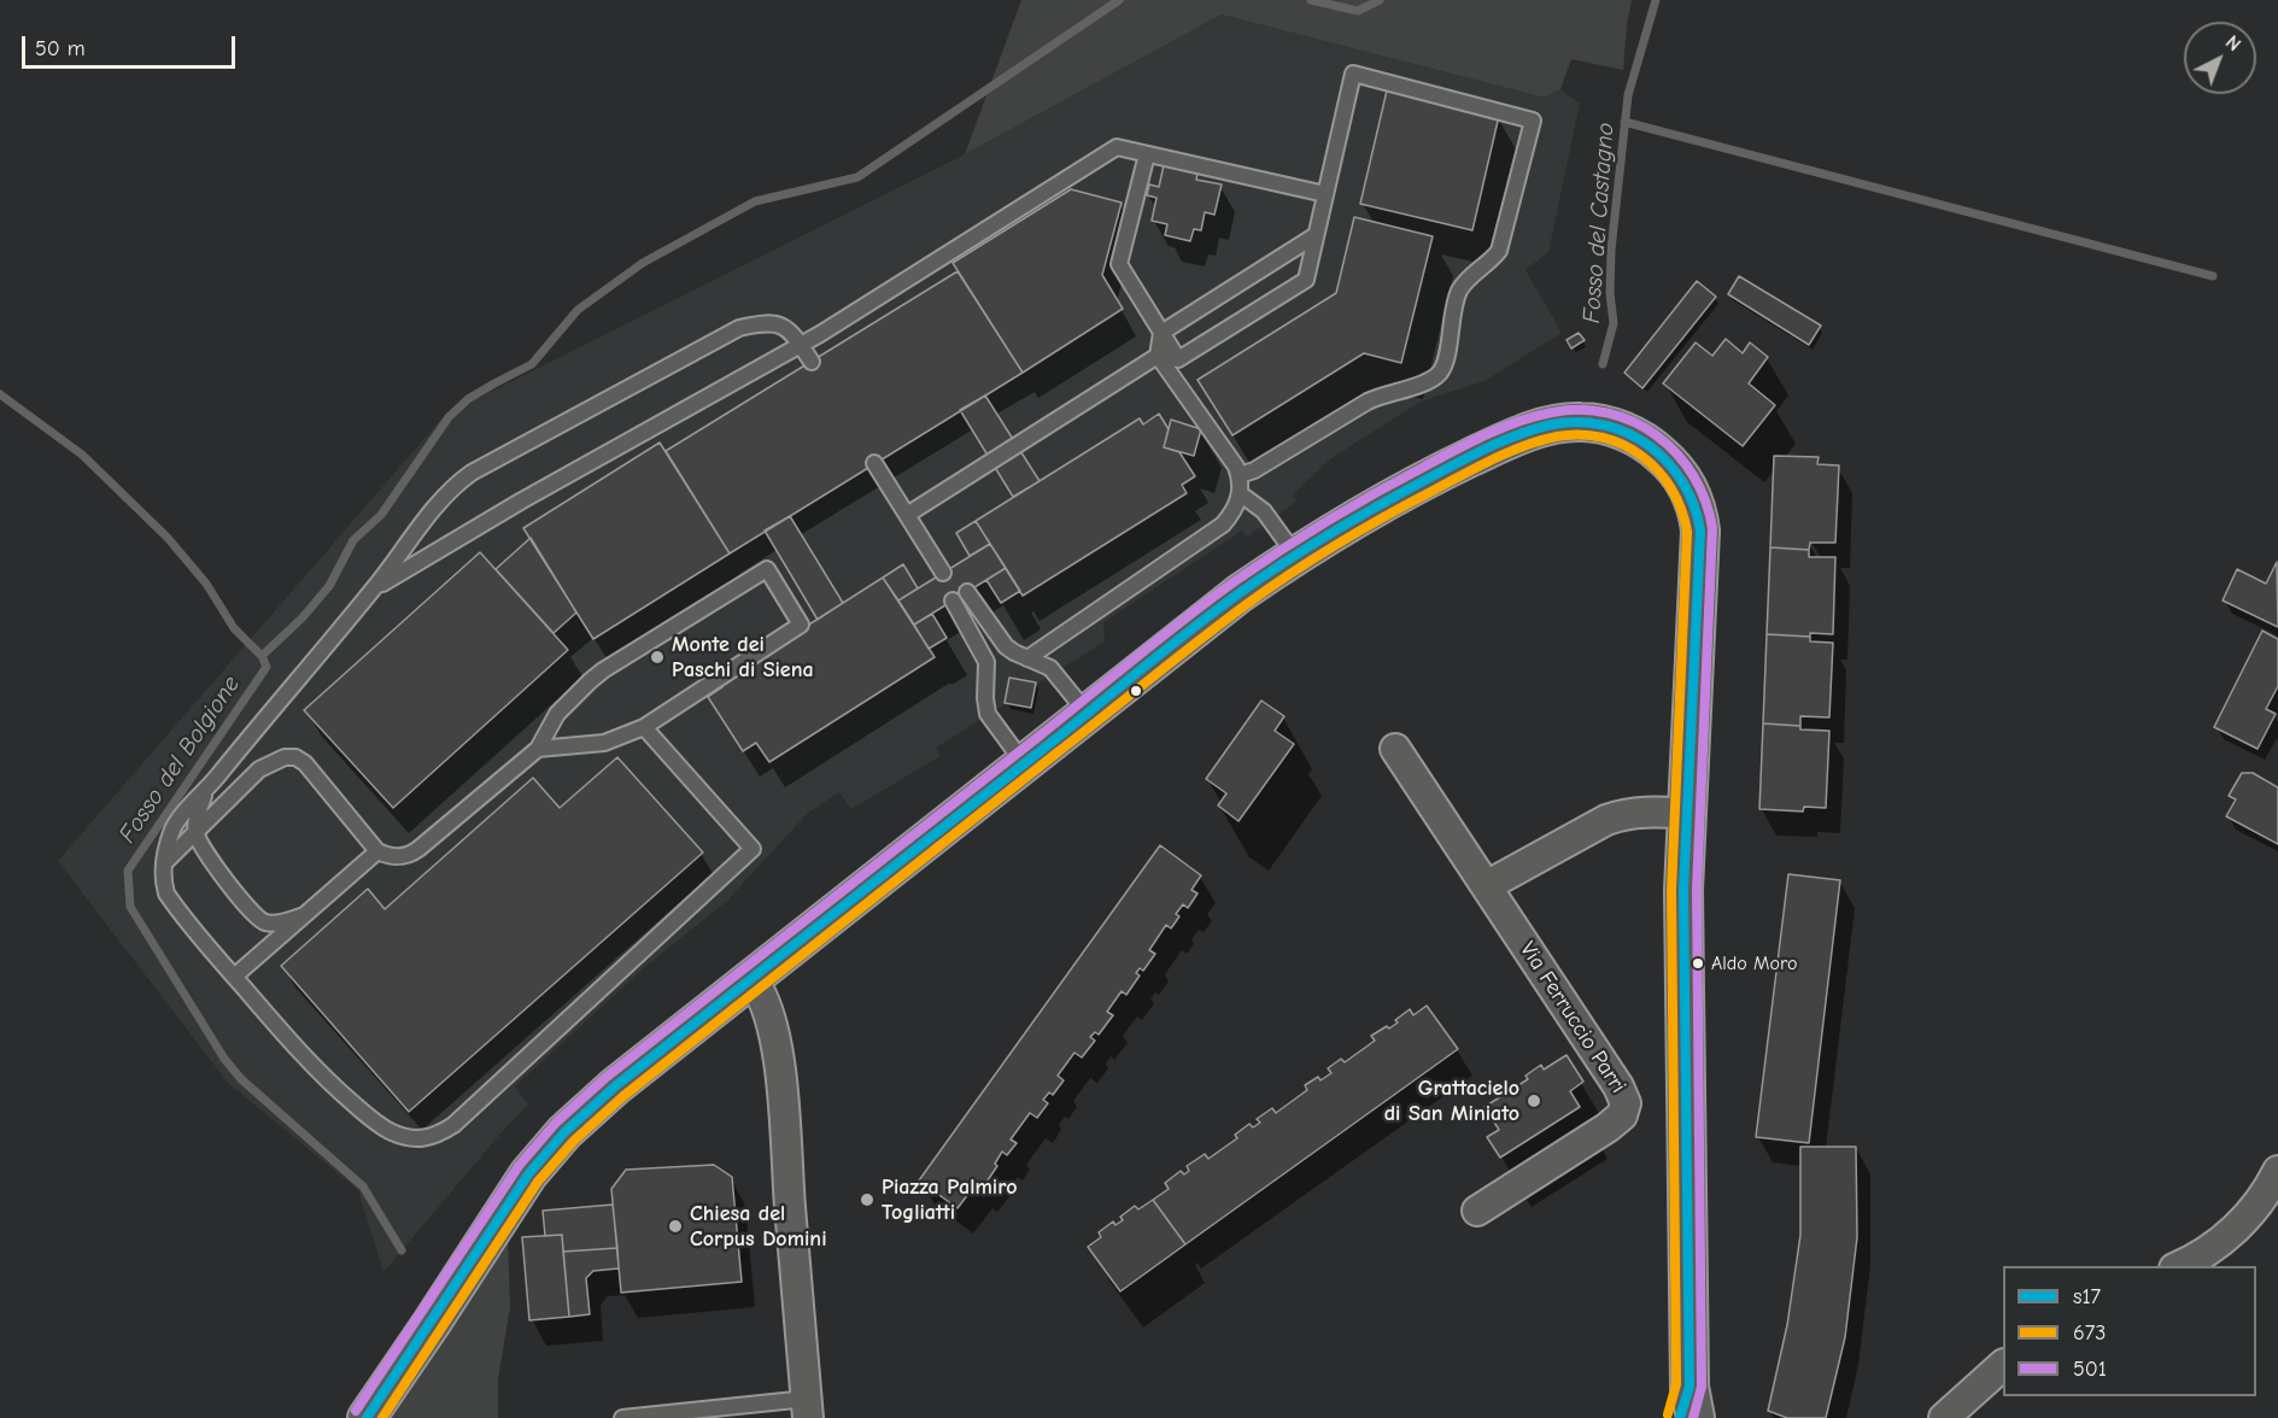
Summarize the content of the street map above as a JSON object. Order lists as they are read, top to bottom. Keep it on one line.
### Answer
{"streets":{"street":["Via Ferruccio Parri"]},"water":["Fosso del Castagno","Fosso del Bolgione"],"places":["Monte dei Paschi di Siena","Aldo Moro","Grattacielo di San Miniato","Piazza Palmiro Togliatti","Chiesa del Corpus Domini"],"lines":["transit line 501","transit line s17","transit line 673"],"legend":["s17","673","501"],"scale_bar":"50 m","north":"top right"}
